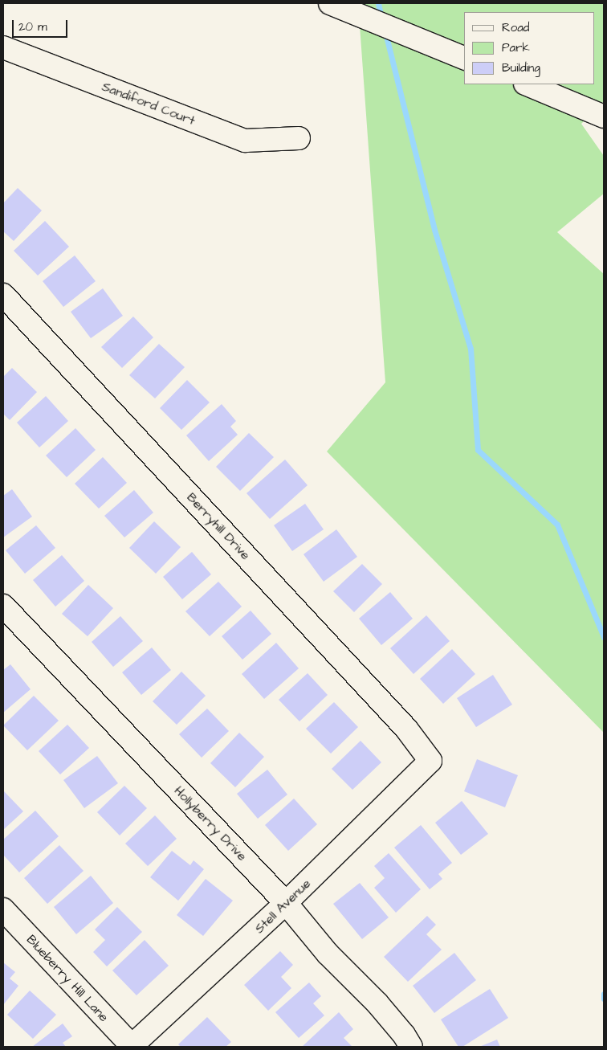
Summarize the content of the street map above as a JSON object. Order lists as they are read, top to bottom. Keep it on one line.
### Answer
{"streets":{"street":["Sandiford Court","Berryhill Drive","Hollyberry Drive","Stell Avenue","Blueberry Hill Lane"]},"crossings":[["Berryhill Drive","Stell Avenue"],["Hollyberry Drive","Stell Avenue"],["Stell Avenue","Blueberry Hill Lane"]],"legend":["Road","Park","Building"],"scale_bar":"20 m"}
